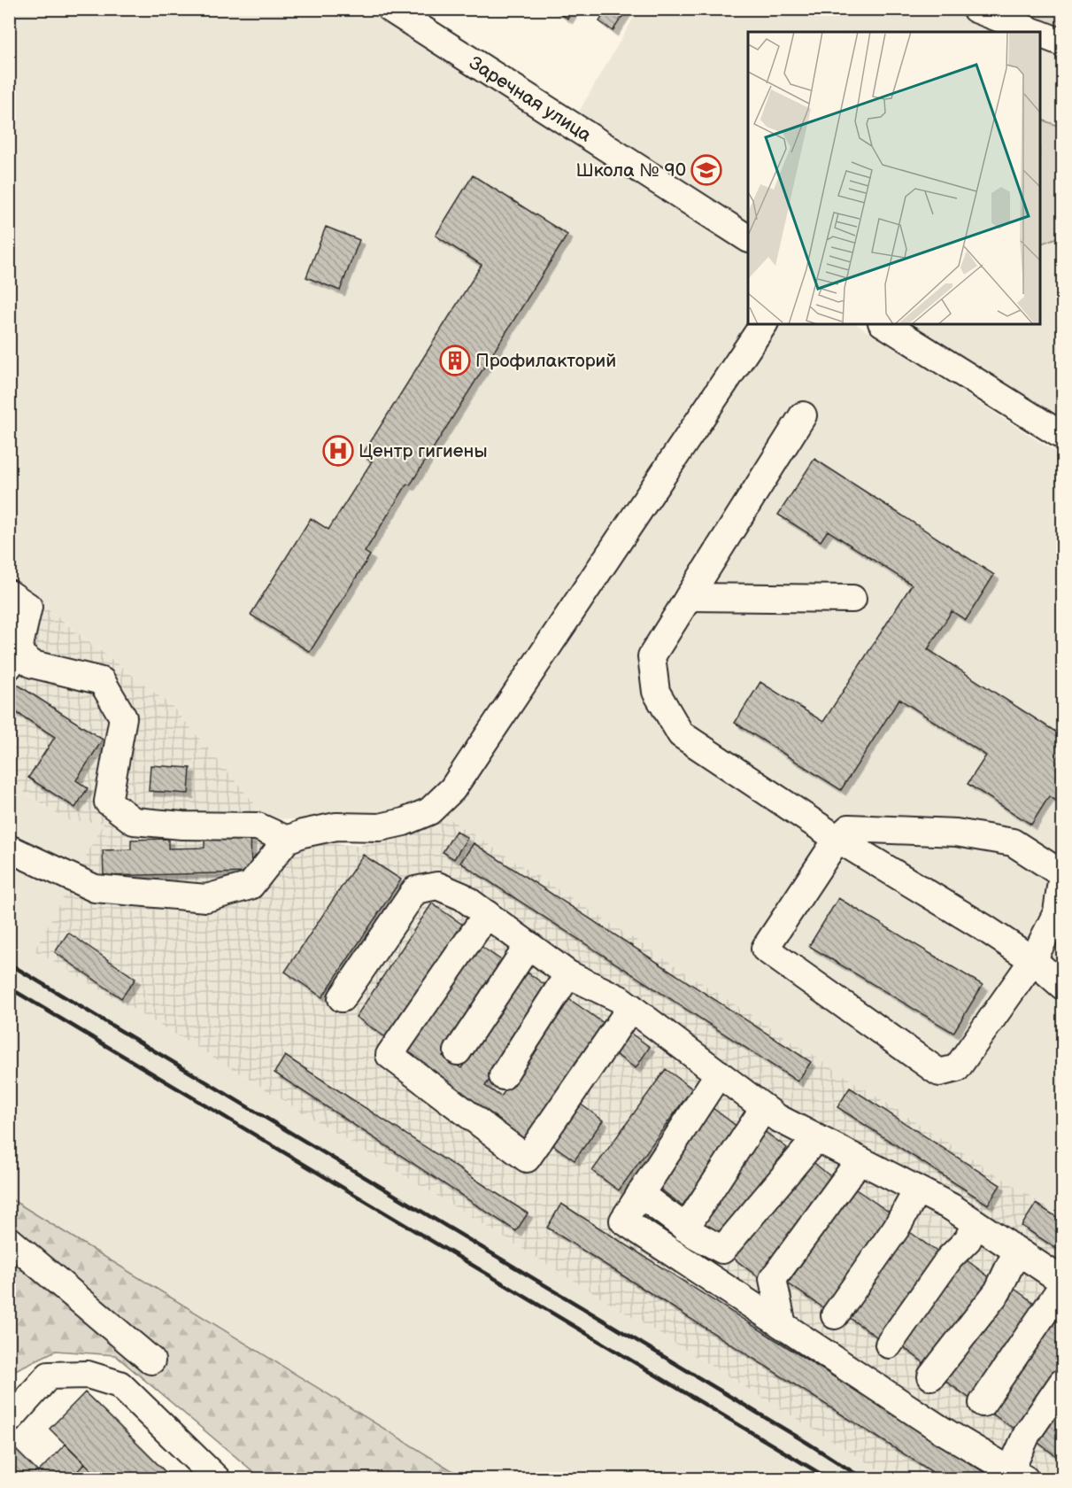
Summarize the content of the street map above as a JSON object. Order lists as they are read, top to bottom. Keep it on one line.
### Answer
{"streets":{"street":["Заречная улица"]},"places":{"school or university":["Школа № 90"],"building":["Профилакторий"],"hospital":["Центр гигиены"]}}
